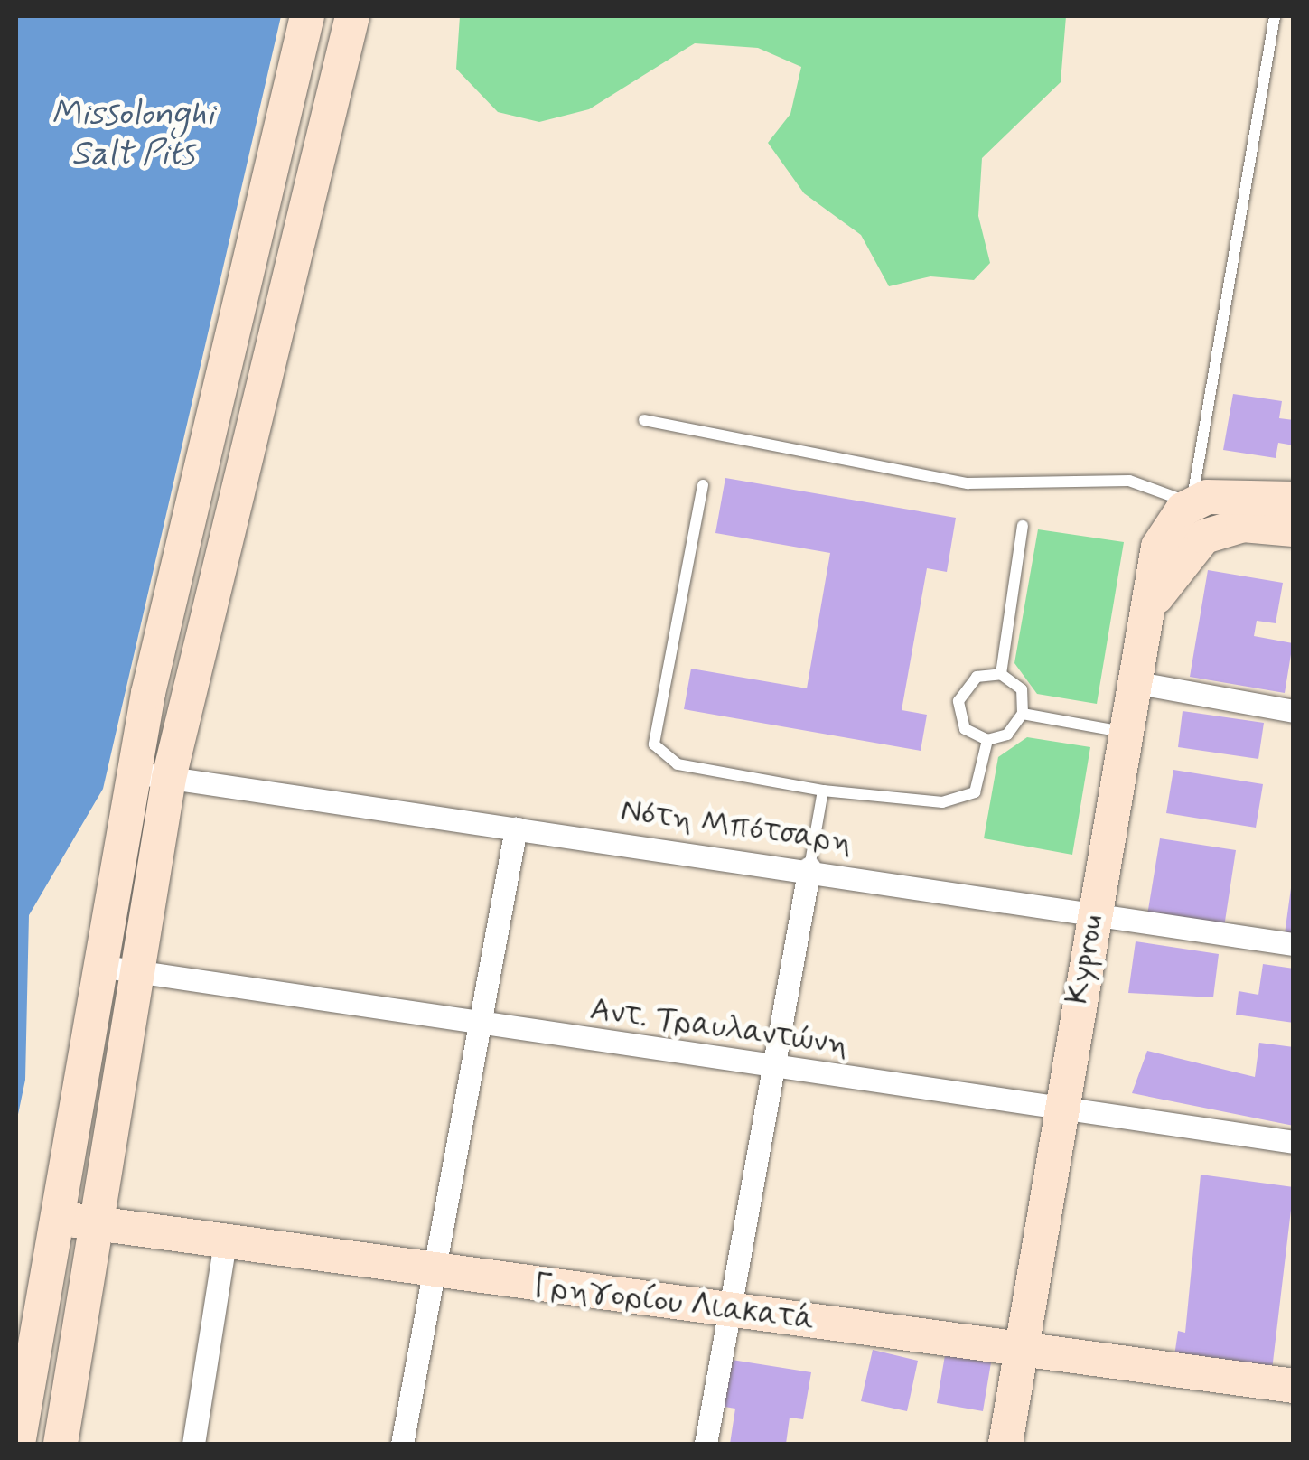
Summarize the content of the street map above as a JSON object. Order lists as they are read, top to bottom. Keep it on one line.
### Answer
{"streets":{"street":["Νότη Μπότσαρη","Kyprou","Αντ. Τραυλαντώνη","Γρηγορίου Λιακατά"]},"crossings":[["Νότη Μπότσαρη","Kyprou"],["Kyprou","Αντ. Τραυλαντώνη"],["Kyprou","Γρηγορίου Λιακατά"]],"water":["Missolonghi Salt Pits"]}
